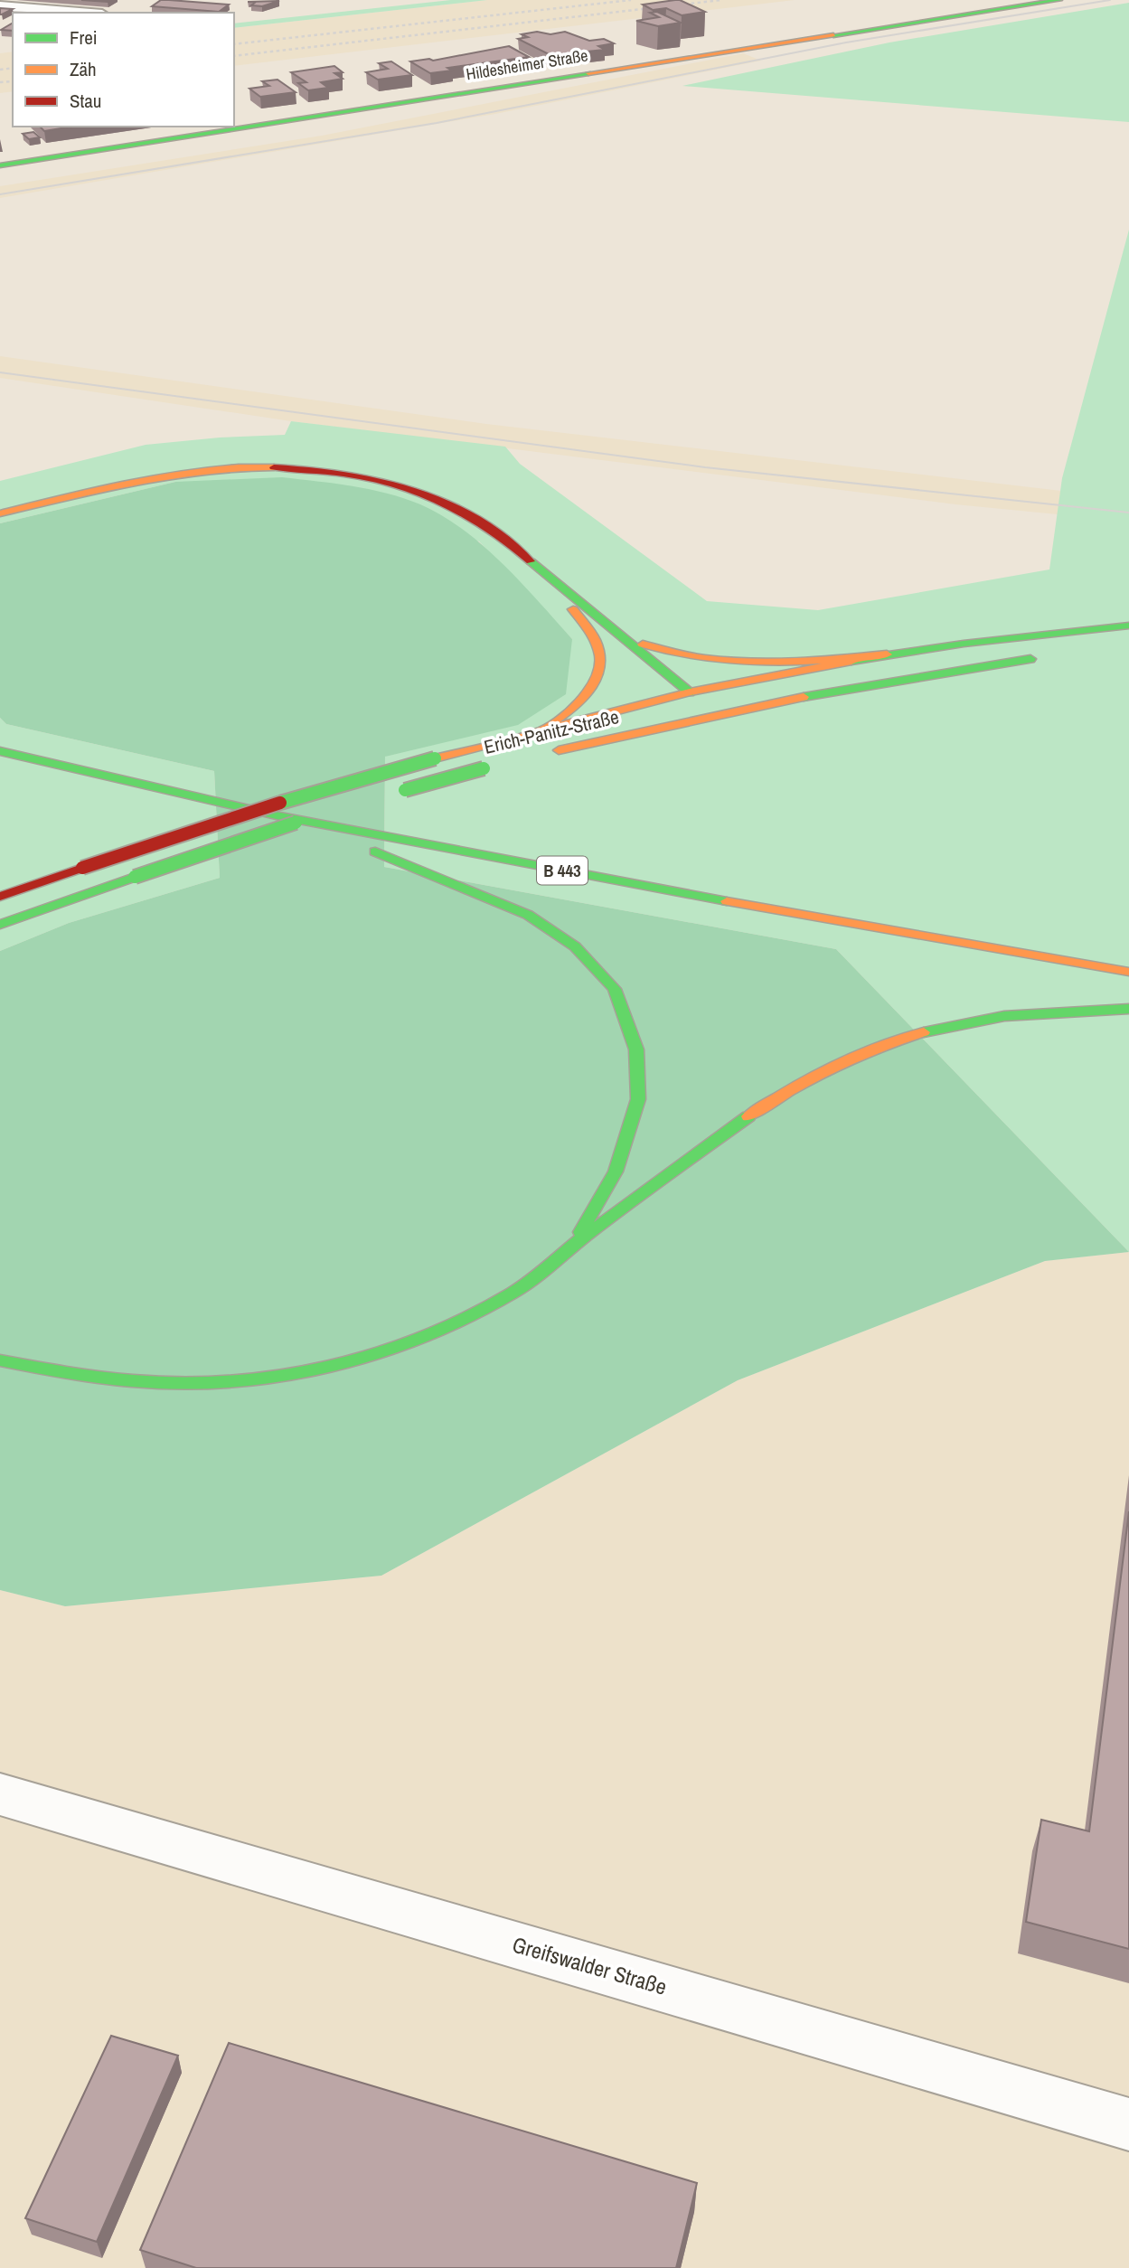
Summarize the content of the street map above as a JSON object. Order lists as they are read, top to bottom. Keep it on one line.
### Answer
{"streets":{"main road":["Hildesheimer Straße","Erich-Panitz-Straße","B 443"],"street":["Greifswalder Straße"]},"legend":["Frei","Zäh","Stau"]}
